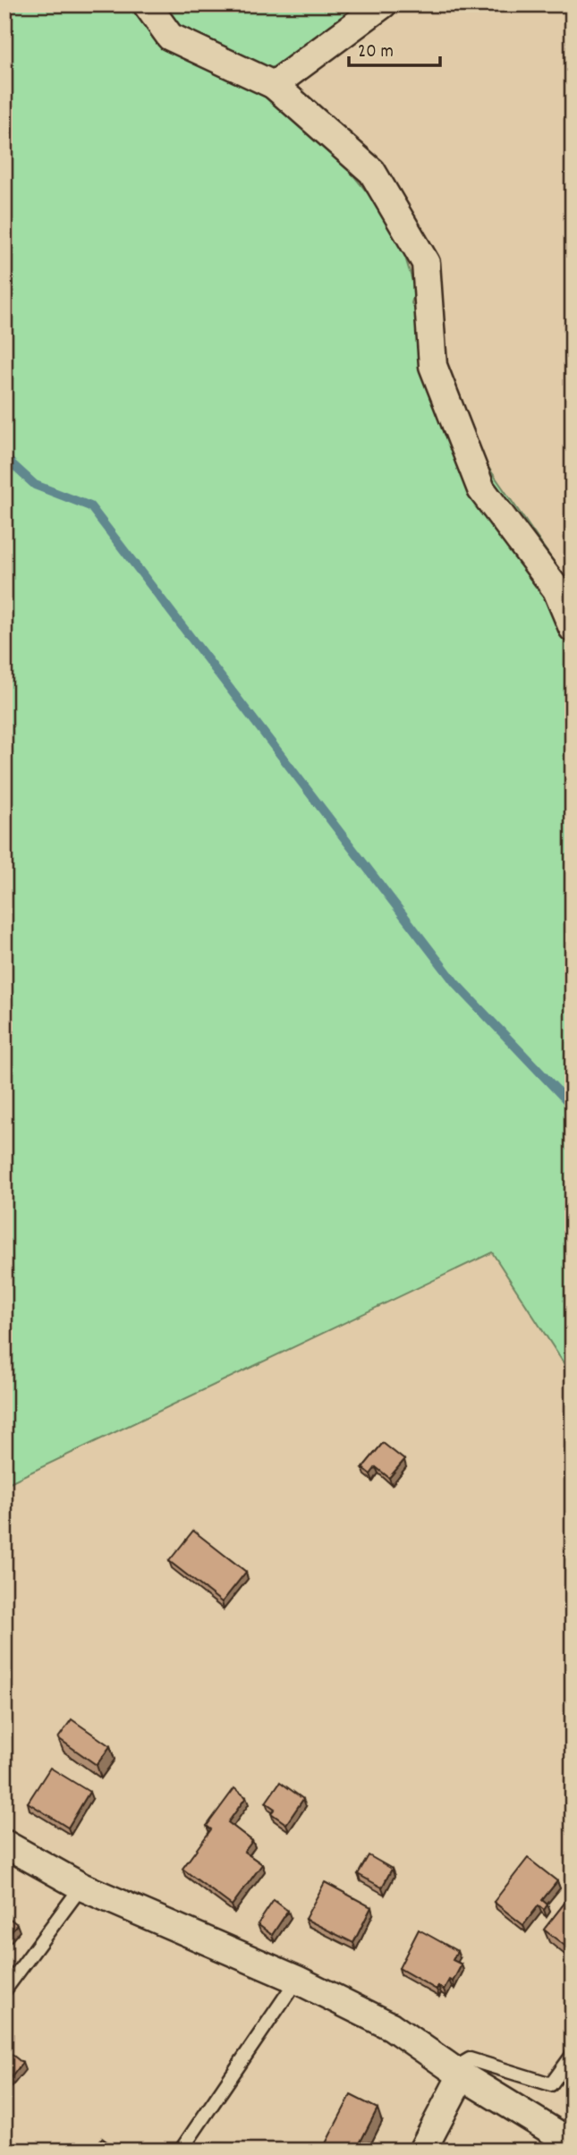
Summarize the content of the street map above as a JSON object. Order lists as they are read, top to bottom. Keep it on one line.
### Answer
{"scale_bar":"20 m"}
